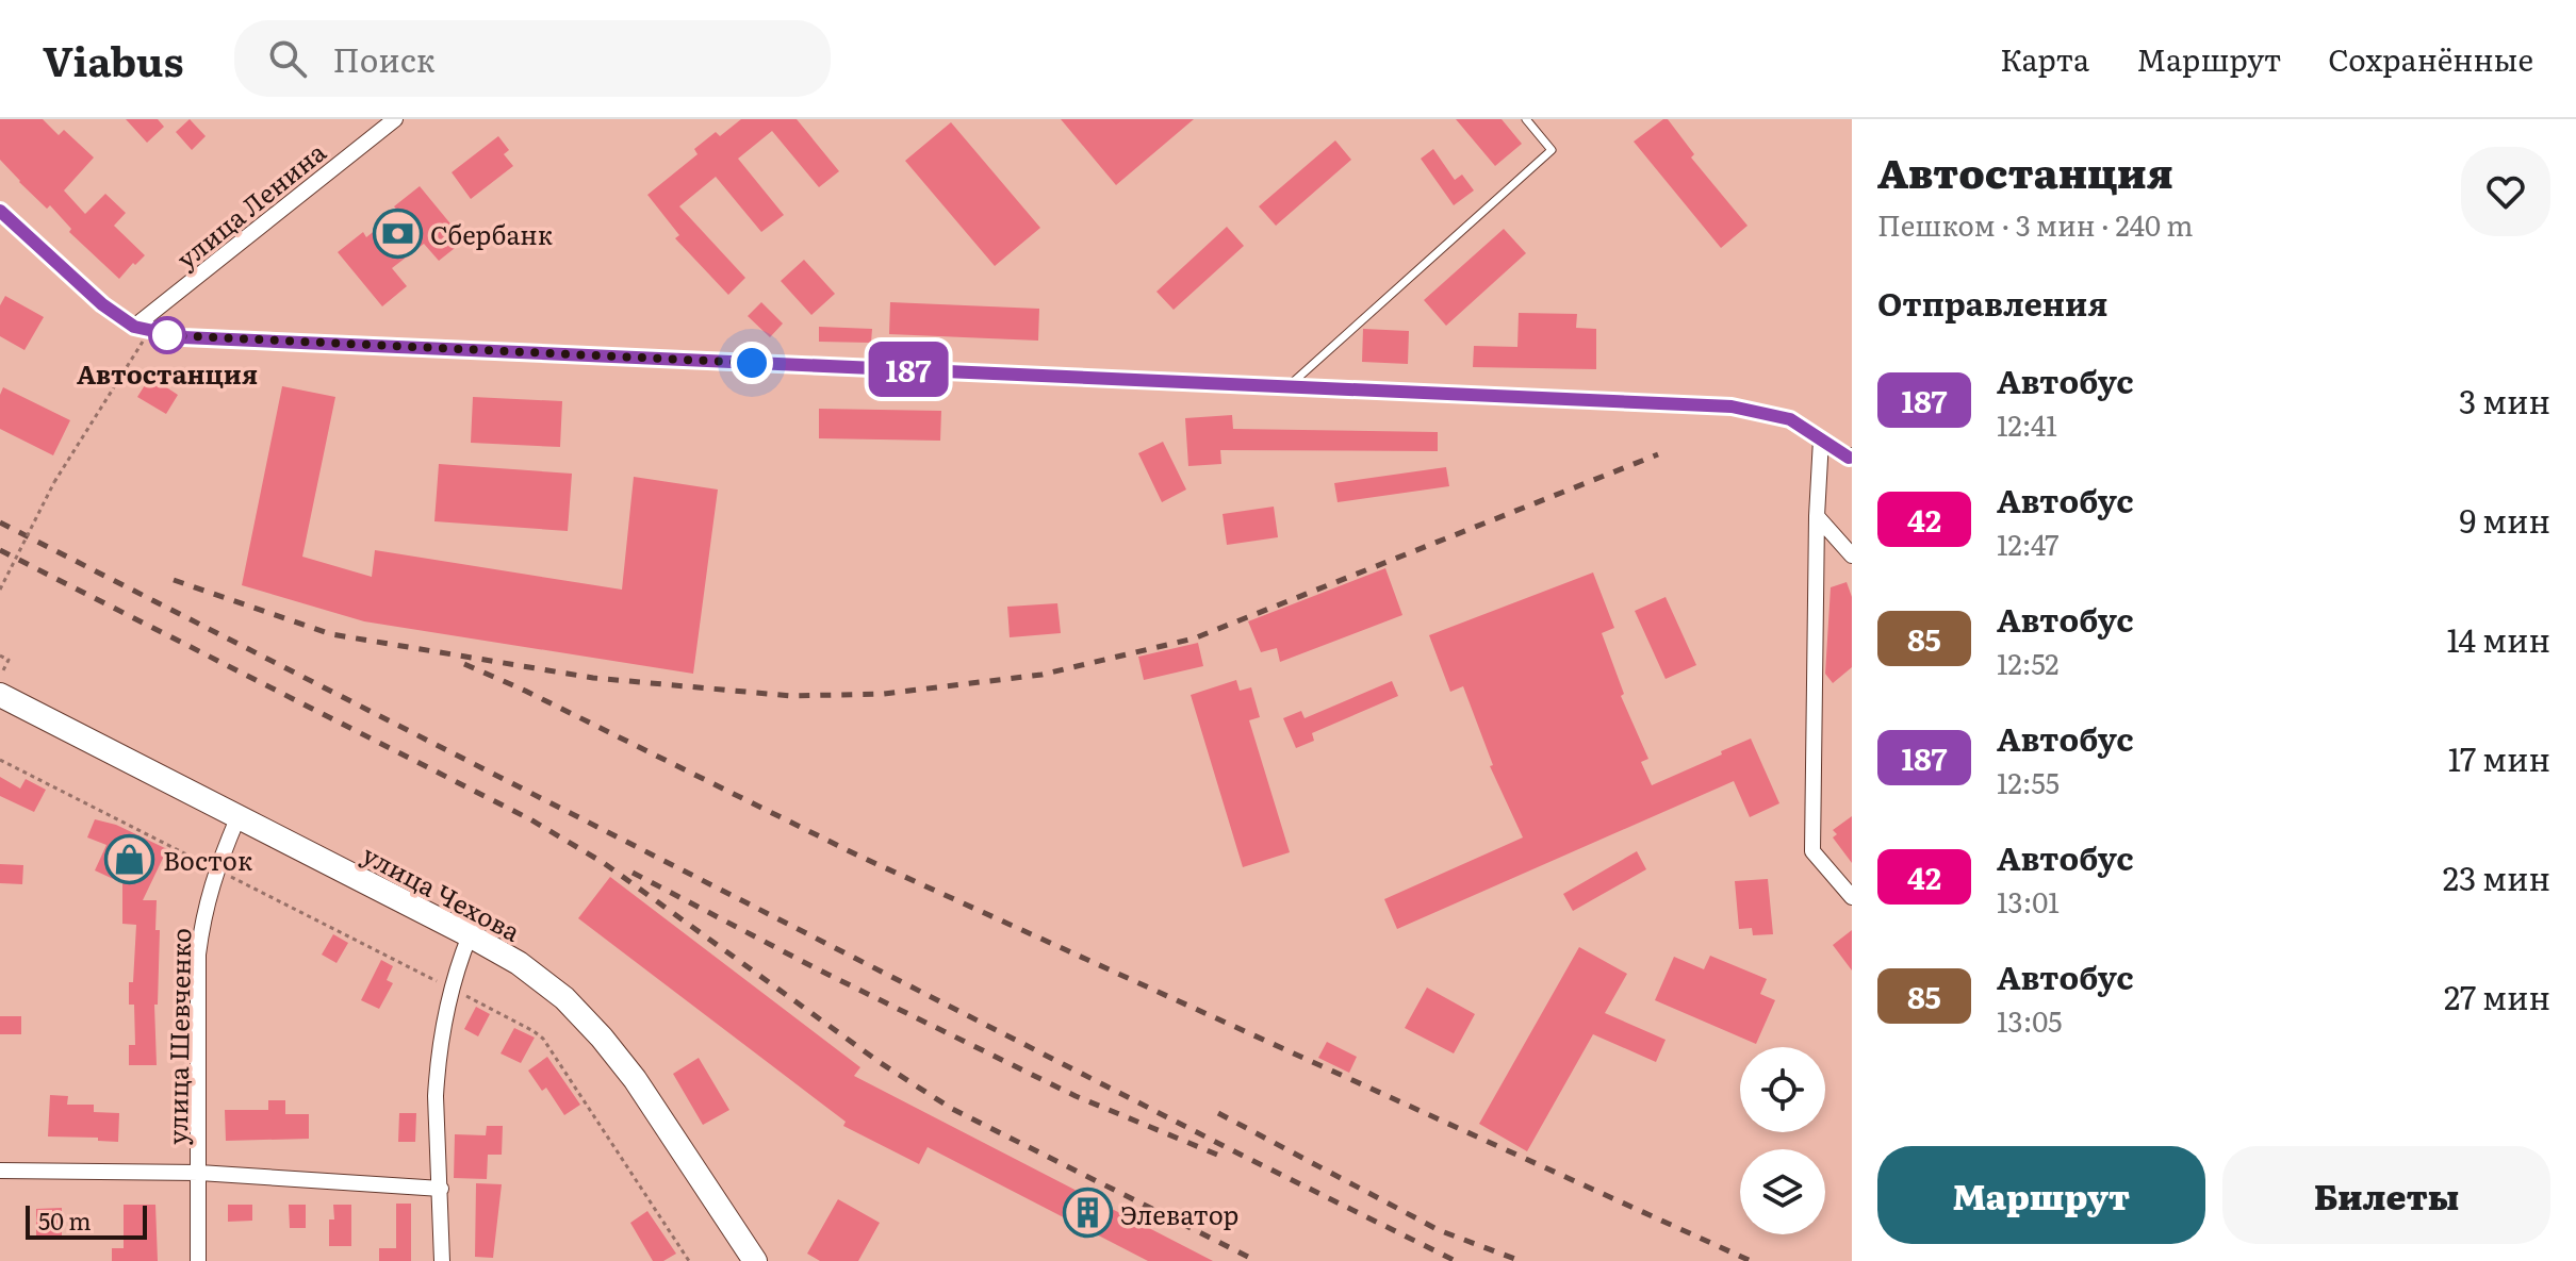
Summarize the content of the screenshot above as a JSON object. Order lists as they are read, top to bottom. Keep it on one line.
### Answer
{"streets":{"main road":["улица Чехова"],"street":["улица Ленина","улица Шевченко"]},"crossings":[["улица Чехова","улица Шевченко"]],"places":{"bank":["Сбербанк"],"other":["Автостанция"],"shop":["Восток"],"building":["Элеватор"]},"lines":["bus line 187"],"scale_bar":"50 m","page":{"header":"Viabus","search":"Поиск","nav":["Карта","Маршрут","Сохранённые"],"on_map":"187","heading":[["Автостанция","Пешком · 3 мин · 240 m"],"Отправления"],"list":[{"mark":"187","name":"Автобус","note":"12:41","value":"3 мин"},{"mark":"42","name":"Автобус","note":"12:47","value":"9 мин"},{"mark":"85","name":"Автобус","note":"12:52","value":"14 мин"},{"mark":"187","name":"Автобус","note":"12:55","value":"17 мин"},{"mark":"42","name":"Автобус","note":"13:01","value":"23 мин"},{"mark":"85","name":"Автобус","note":"13:05","value":"27 мин"}],"buttons":["Маршрут","Билеты"],"scale":"50 m"}}
